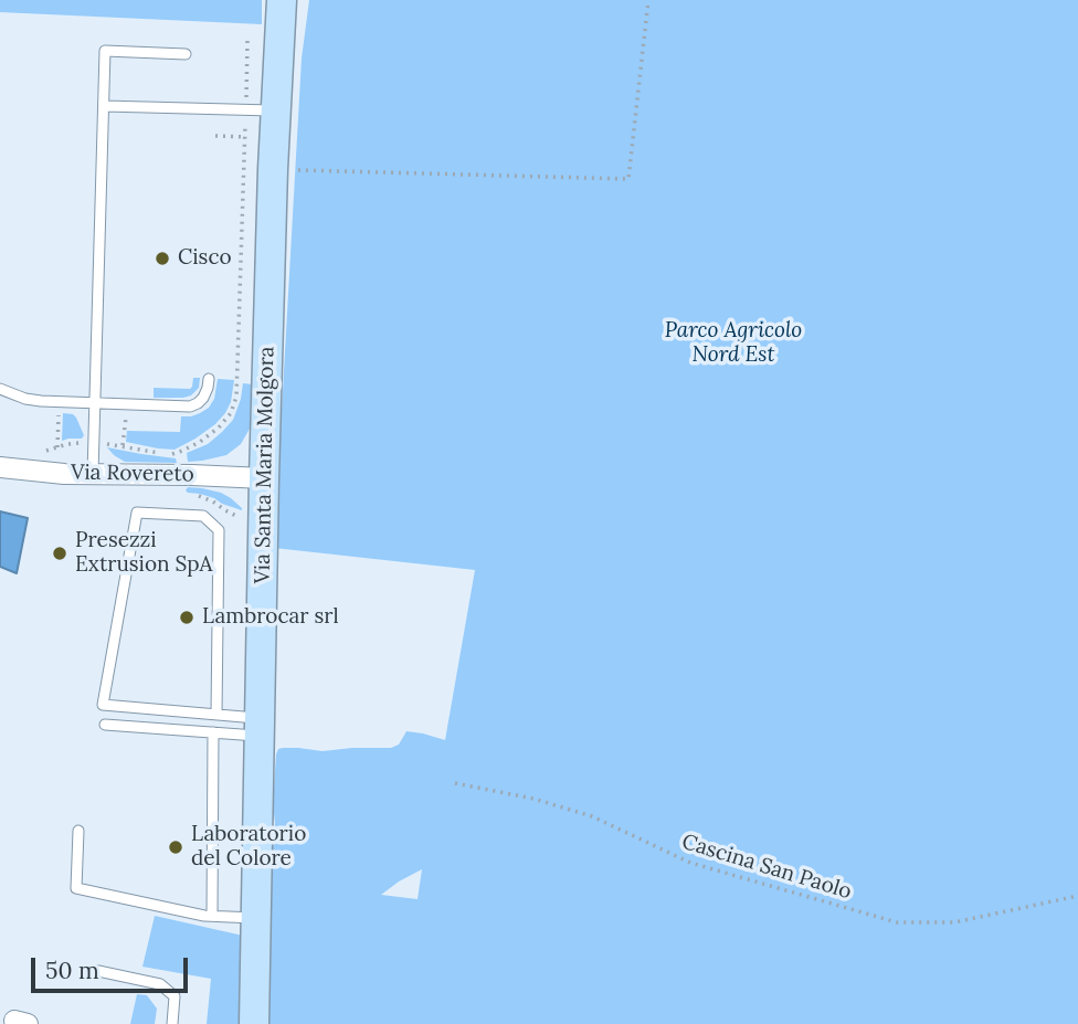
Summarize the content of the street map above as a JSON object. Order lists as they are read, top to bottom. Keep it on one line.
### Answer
{"streets":{"street":["Via Santa Maria Molgora","Via Rovereto"],"path":["Cascina San Paolo"]},"crossings":[["Via Santa Maria Molgora","Via Rovereto"]],"parks":["Parco Agricolo Nord Est"],"places":["Cisco","Presezzi Extrusion SpA","Lambrocar srl","Laboratorio del Colore"],"scale_bar":"50 m"}
